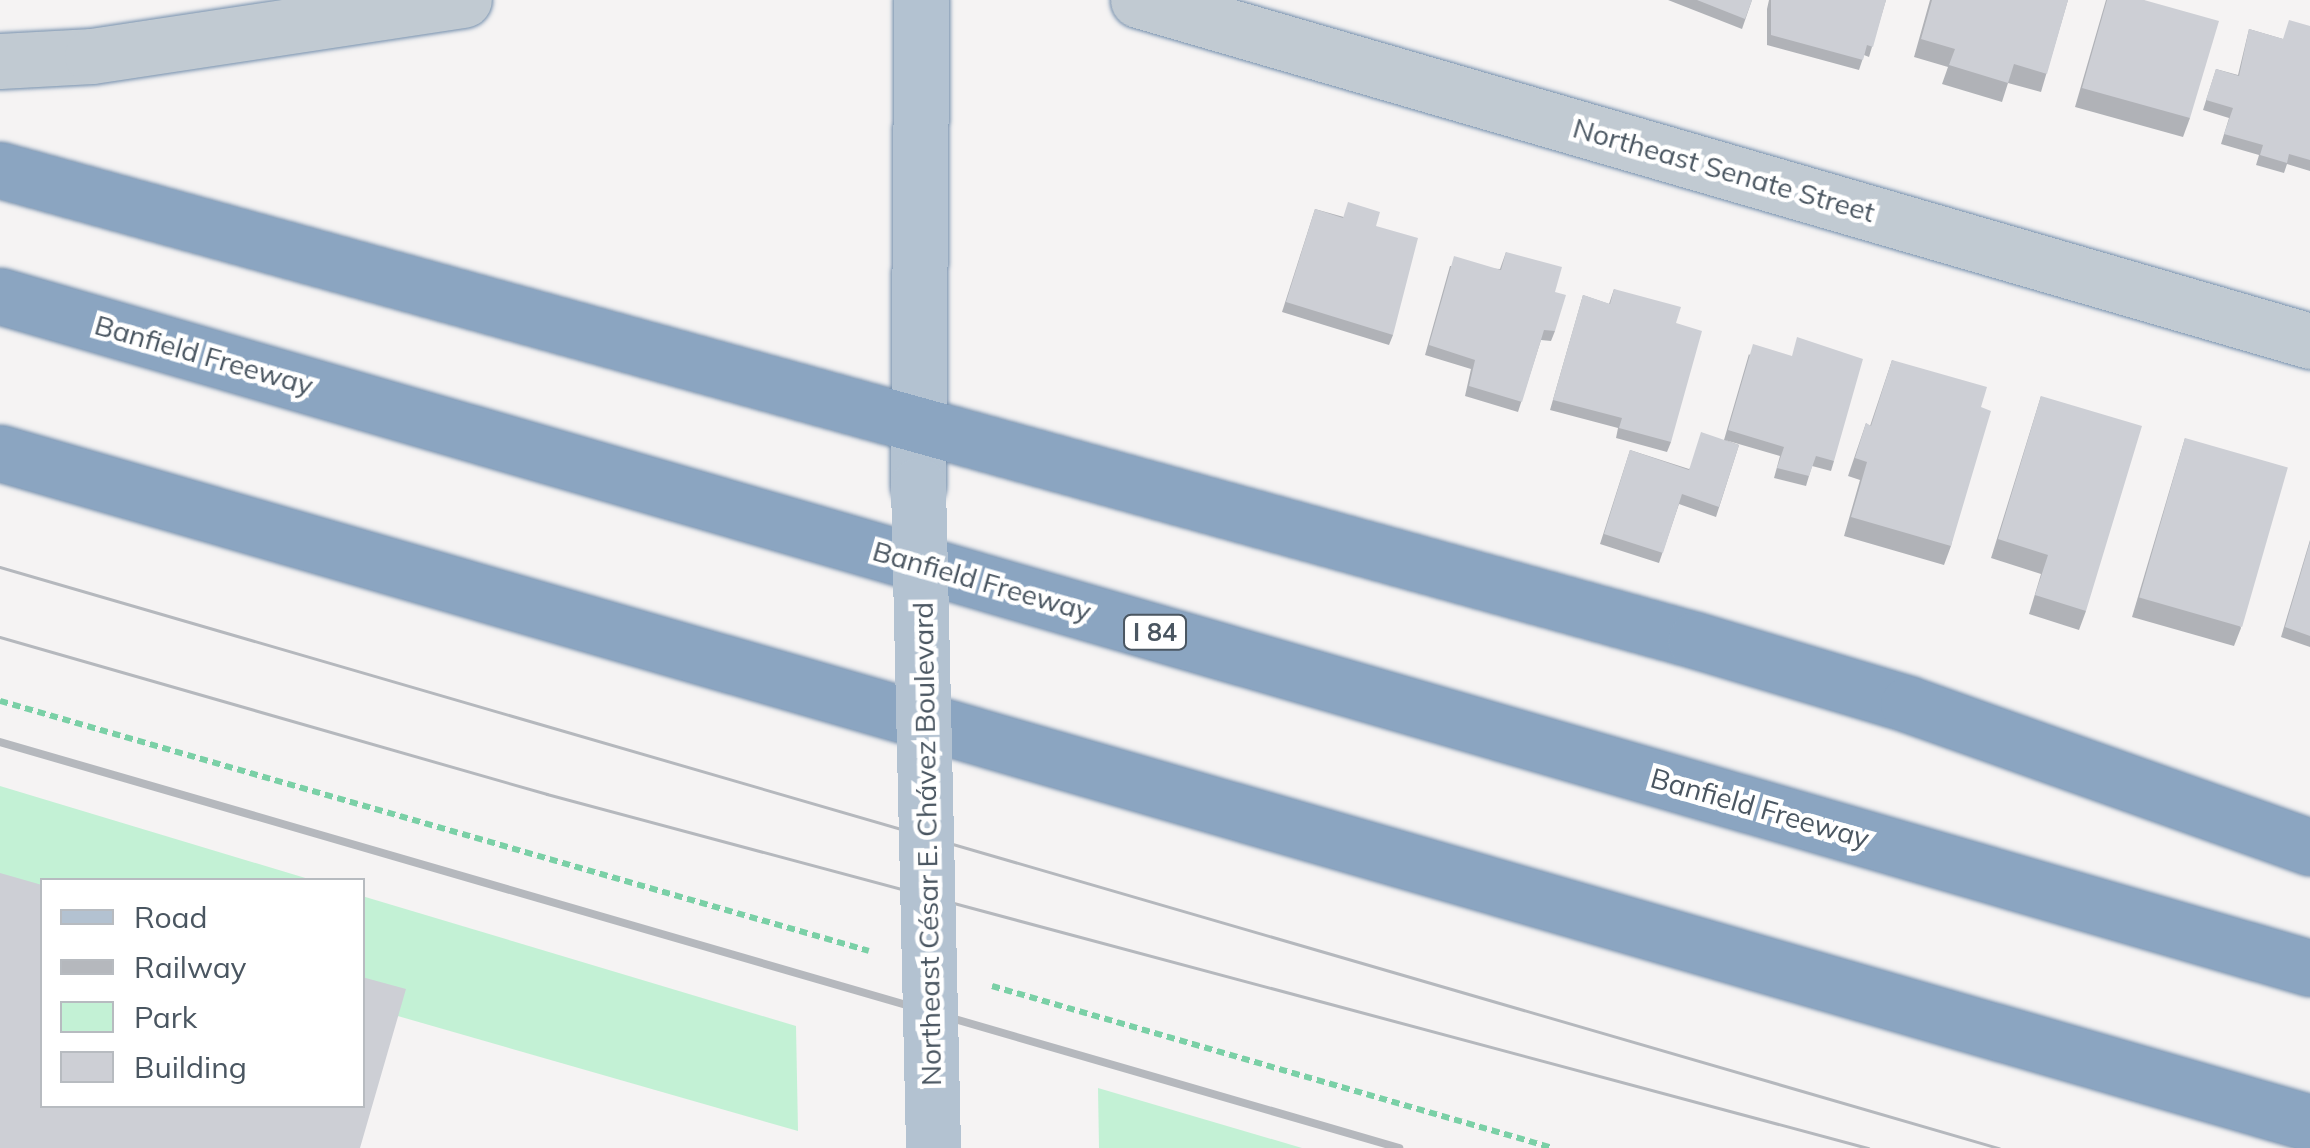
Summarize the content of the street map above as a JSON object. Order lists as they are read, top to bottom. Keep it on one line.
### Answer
{"streets":{"highway":["Banfield Freeway","I 84"],"main road":["Northeast César E. Chávez Boulevard"],"street":["Northeast Senate Street"]},"legend":["Road","Railway","Park","Building"]}
